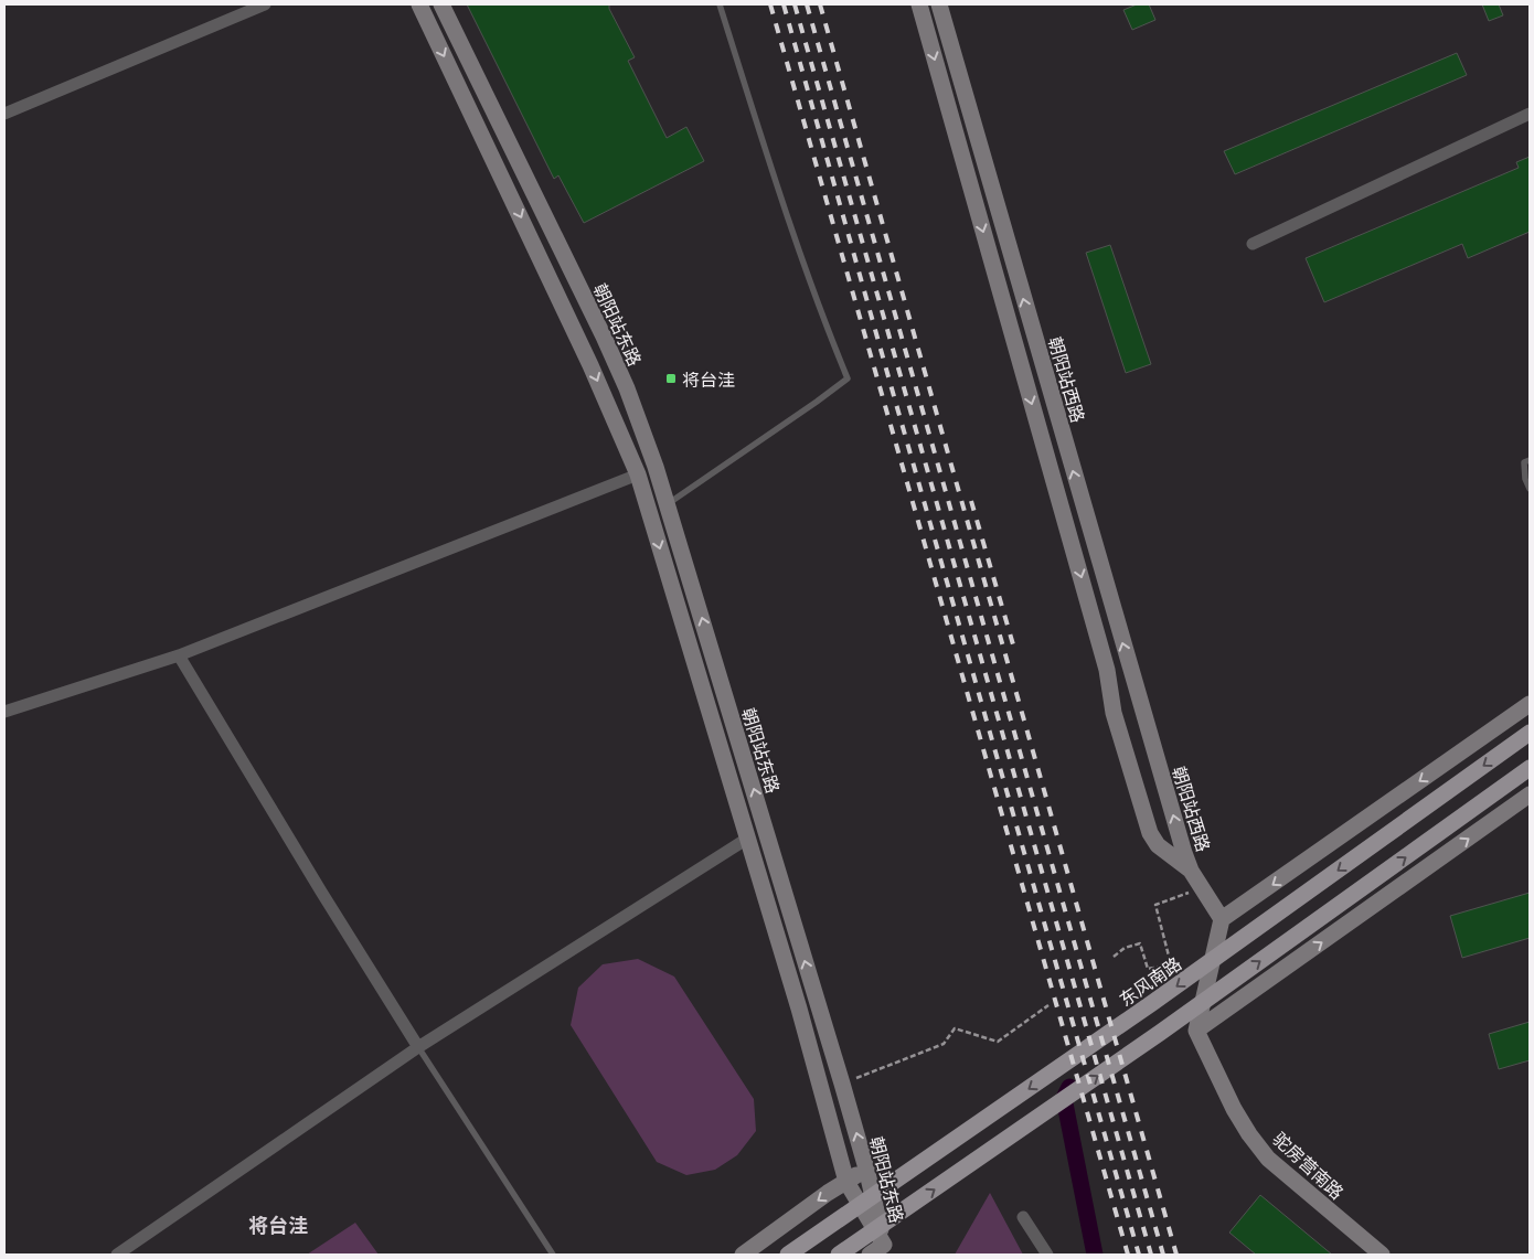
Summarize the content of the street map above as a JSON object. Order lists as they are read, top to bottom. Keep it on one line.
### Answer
{"streets":{"main road":["朝阳站东路","朝阳站西路","东风南路","驼房营南路"]},"districts":["将台洼"],"places":{"transit":["将台洼"]}}
